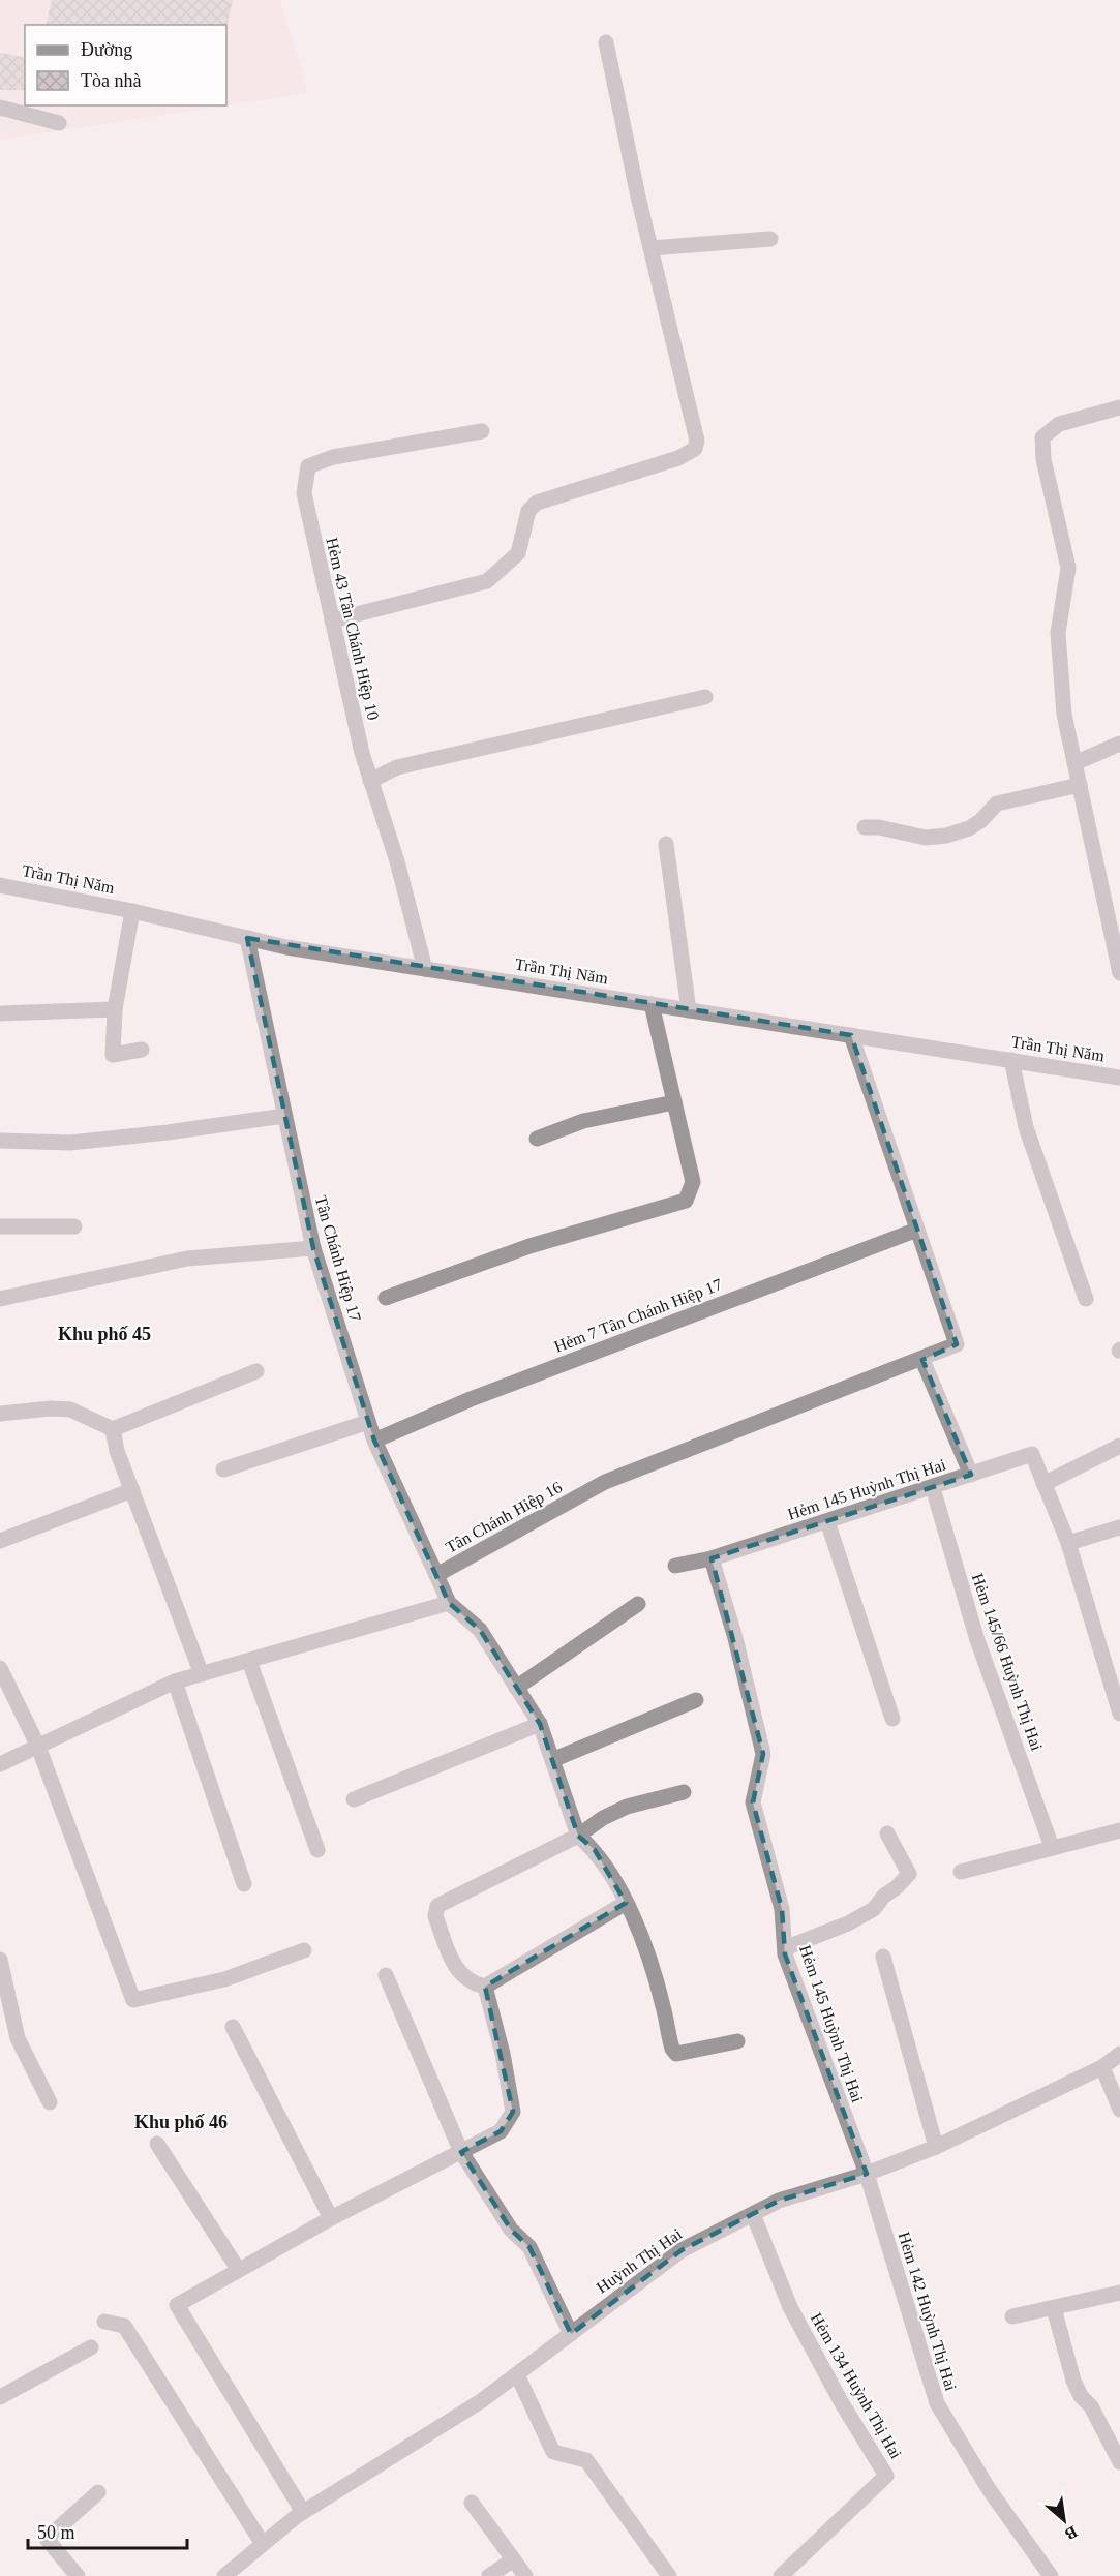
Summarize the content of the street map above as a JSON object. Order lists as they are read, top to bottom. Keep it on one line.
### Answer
{"streets":{"street":["Hẻm 43 Tân Chánh Hiệp 10","Trần Thị Năm","Tân Chánh Hiệp 17","Hẻm 7 Tân Chánh Hiệp 17","Hẻm 145 Huỳnh Thị Hai","Tân Chánh Hiệp 16","Hẻm 145/66 Huỳnh Thị Hai","Huỳnh Thị Hai","Hẻm 142 Huỳnh Thị Hai","Hẻm 134 Huỳnh Thị Hai"]},"crossings":[["Hẻm 43 Tân Chánh Hiệp 10","Trần Thị Năm"],["Trần Thị Năm","Tân Chánh Hiệp 17"],["Tân Chánh Hiệp 17","Hẻm 7 Tân Chánh Hiệp 17"],["Tân Chánh Hiệp 17","Tân Chánh Hiệp 16"],["Hẻm 7 Tân Chánh Hiệp 17","Tân Chánh Hiệp 16"],["Hẻm 145 Huỳnh Thị Hai","Hẻm 145/66 Huỳnh Thị Hai"],["Hẻm 145 Huỳnh Thị Hai","Huỳnh Thị Hai"],["Hẻm 145 Huỳnh Thị Hai","Hẻm 142 Huỳnh Thị Hai"],["Huỳnh Thị Hai","Hẻm 142 Huỳnh Thị Hai"],["Huỳnh Thị Hai","Hẻm 134 Huỳnh Thị Hai"]],"districts":["Khu phố 45","Khu phố 46"],"legend":["Đường","Tòa nhà"],"scale_bar":"50 m","north":"bottom right"}
